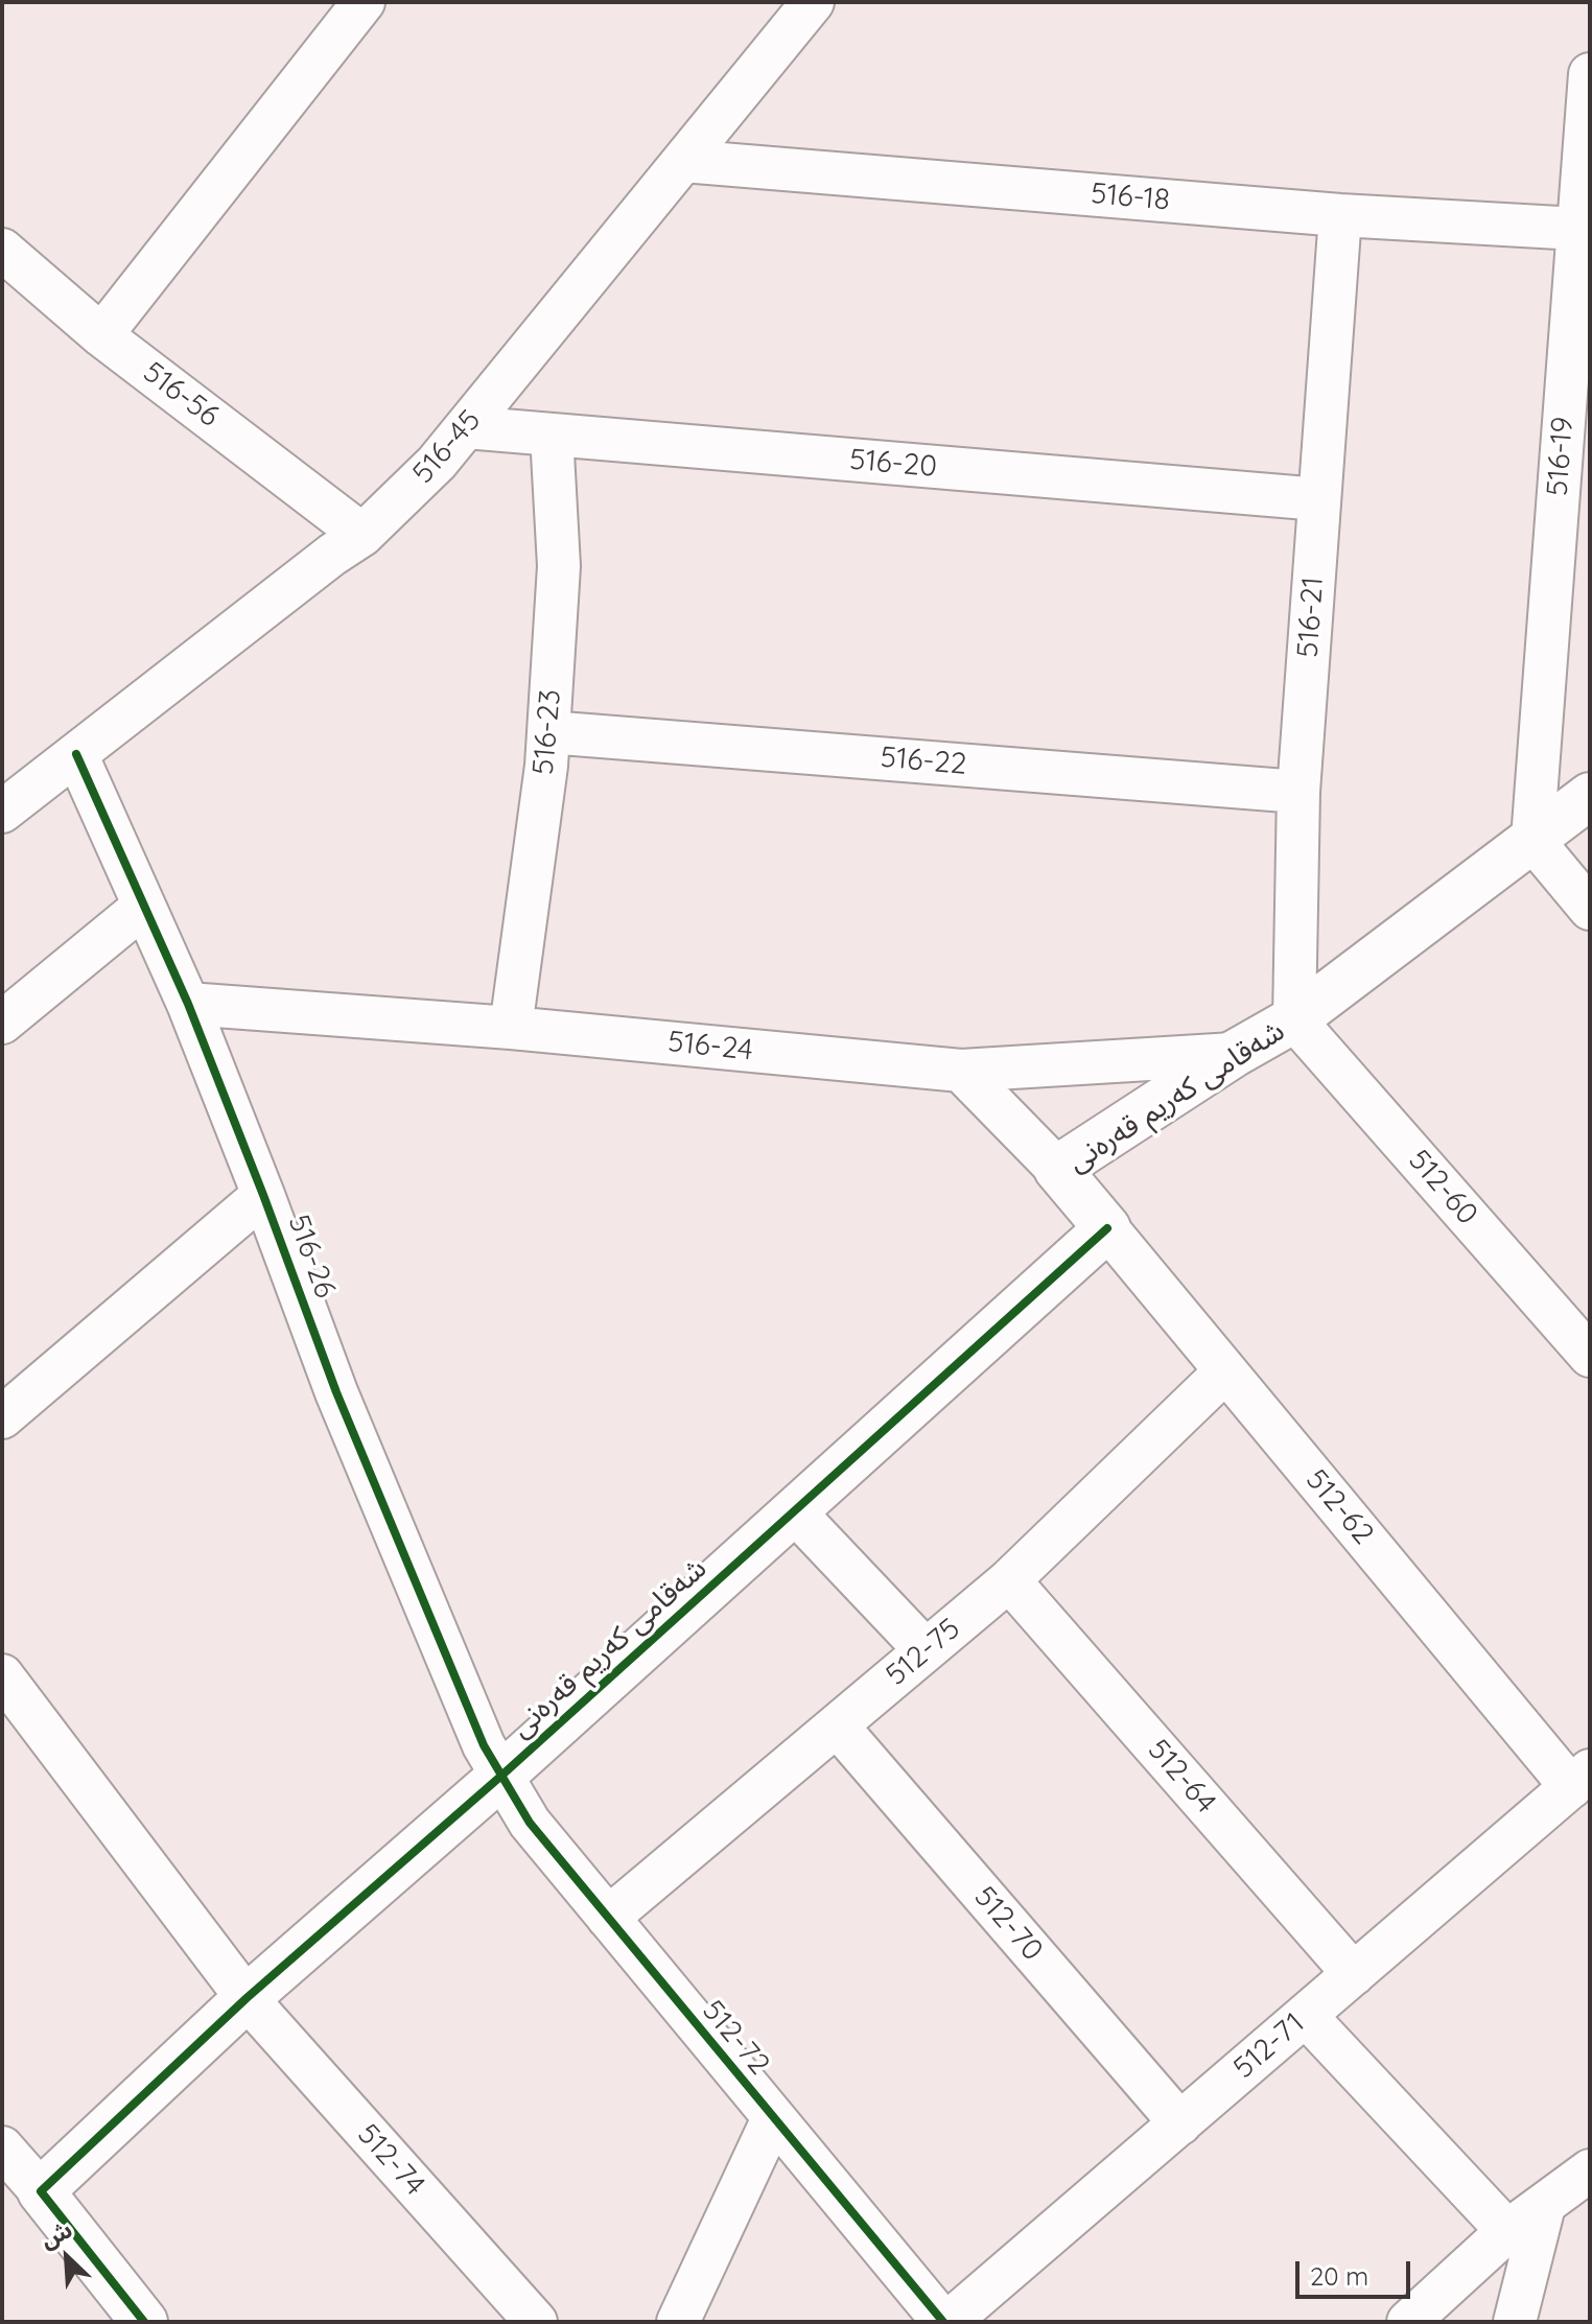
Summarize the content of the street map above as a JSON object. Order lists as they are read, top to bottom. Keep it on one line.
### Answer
{"streets":{"street":["516-18","516-56","516-45","516-19","516-20","516-21","516-23","516-22","516-24","شەقامی کەریم قەرەنی","512-60","516-26","512-62","512-75","512-64","512-70","512-72","512-71","512-74"]},"crossings":[["516-18","516-45"],["516-18","516-19"],["516-18","516-21"],["516-56","516-45"],["516-45","516-20"],["516-45","516-26"],["516-19","شەقامی کەریم قەرەنی"],["516-20","516-21"],["516-20","516-23"],["516-21","516-22"],["516-21","شەقامی کەریم قەرەنی"],["516-21","512-60"],["516-23","516-22"],["516-23","516-24"],["516-24","شەقامی کەریم قەرەنی"],["516-24","516-26"],["شەقامی کەریم قەرەنی","512-60"],["شەقامی کەریم قەرەنی","516-26"],["شەقامی کەریم قەرەنی","512-62"],["شەقامی کەریم قەرەنی","512-72"],["شەقامی کەریم قەرەنی","512-74"],["516-26","512-72"],["512-62","512-75"],["512-62","512-71"],["512-75","512-64"],["512-75","512-70"],["512-75","512-72"],["512-64","512-71"],["512-70","512-71"],["512-72","512-71"]],"scale_bar":"20 m","north":"top left"}
